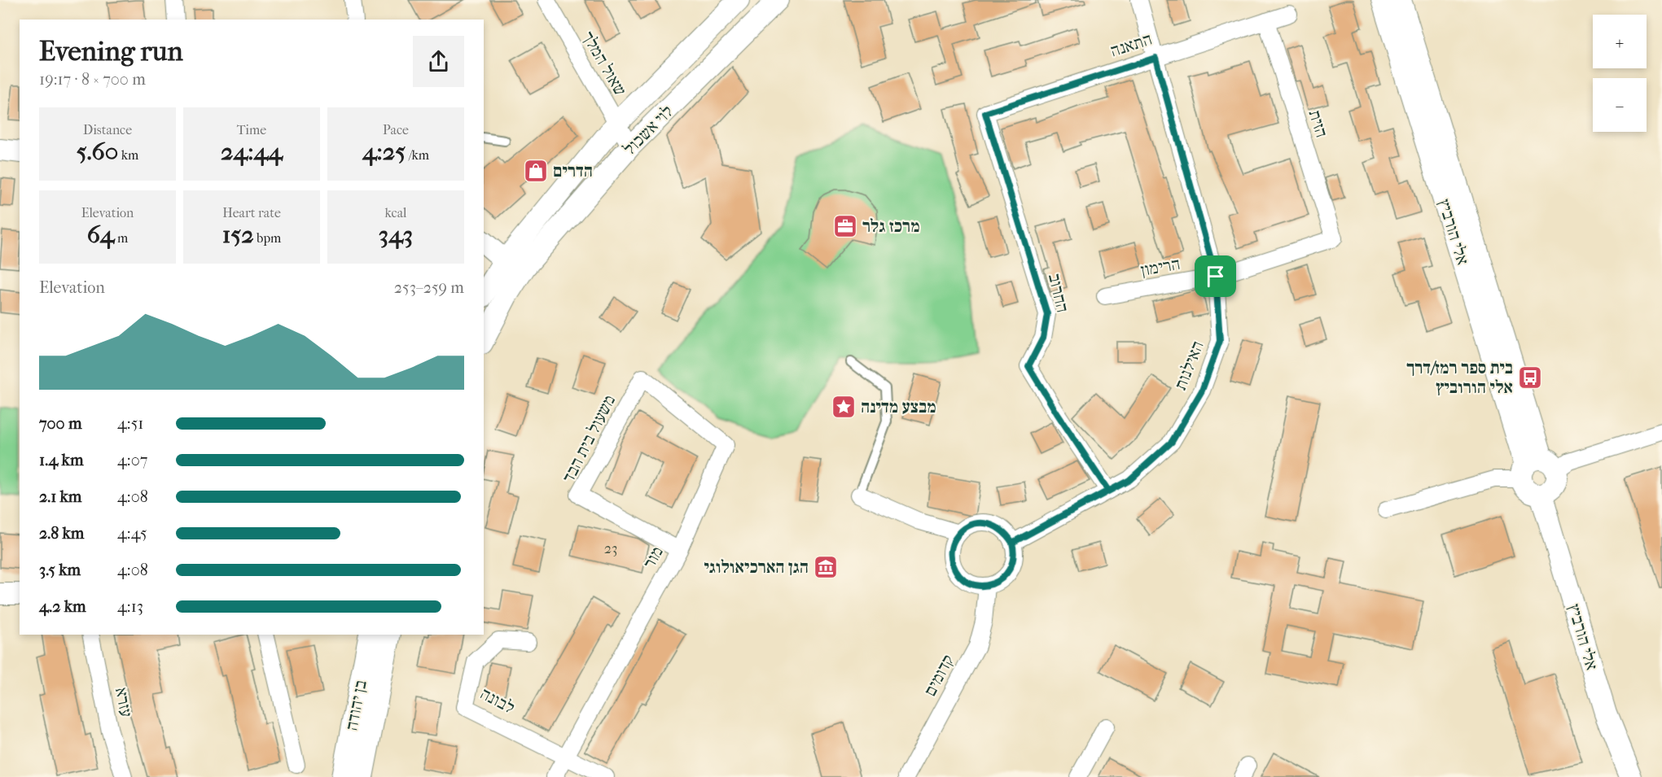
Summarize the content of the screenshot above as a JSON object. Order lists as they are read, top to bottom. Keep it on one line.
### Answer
{"streets":{"street":["התאנה","שאול המלך","הזית","לוי אשכול","אלי הורביץ","הרימון","החרוב","האילנות","משעול בית הבד","מור","קדומים","לבונה","עזרא","בן יהודה"]},"crossings":[["התאנה","הזית"],["התאנה","החרוב"],["התאנה","האילנות"],["שאול המלך","לוי אשכול"],["הזית","הרימון"],["הרימון","האילנות"],["החרוב","האילנות"],["האילנות","קדומים"],["משעול בית הבד","מור"],["מור","לבונה"]],"places":{"shop":["הדרים"],"office":["מרכז גלר"],"bus stop":["בית ספר רמז/דרך אלי הורוביץ"],"place":["מבצע מדינה"],"museum":["הגן הארכיאולוגי"]},"house_numbers":["23"],"page":{"map_buttons":["+","−"],"heading":["Evening run","19:17 · 8 × 700 m"],"stats":[["Distance","5.60 km"],["Time","24:44"],["Pace","4:25 /km"],["Elevation","64 m"],["Heart rate","152 bpm"],["kcal","343"]],"chart":["Elevation","253–259 m"],"list":[{"name":"700 m","note":"4:51"},{"name":"1.4 km","note":"4:07"},{"name":"2.1 km","note":"4:08"},{"name":"2.8 km","note":"4:45"},{"name":"3.5 km","note":"4:08"},{"name":"4.2 km","note":"4:13"}]}}
